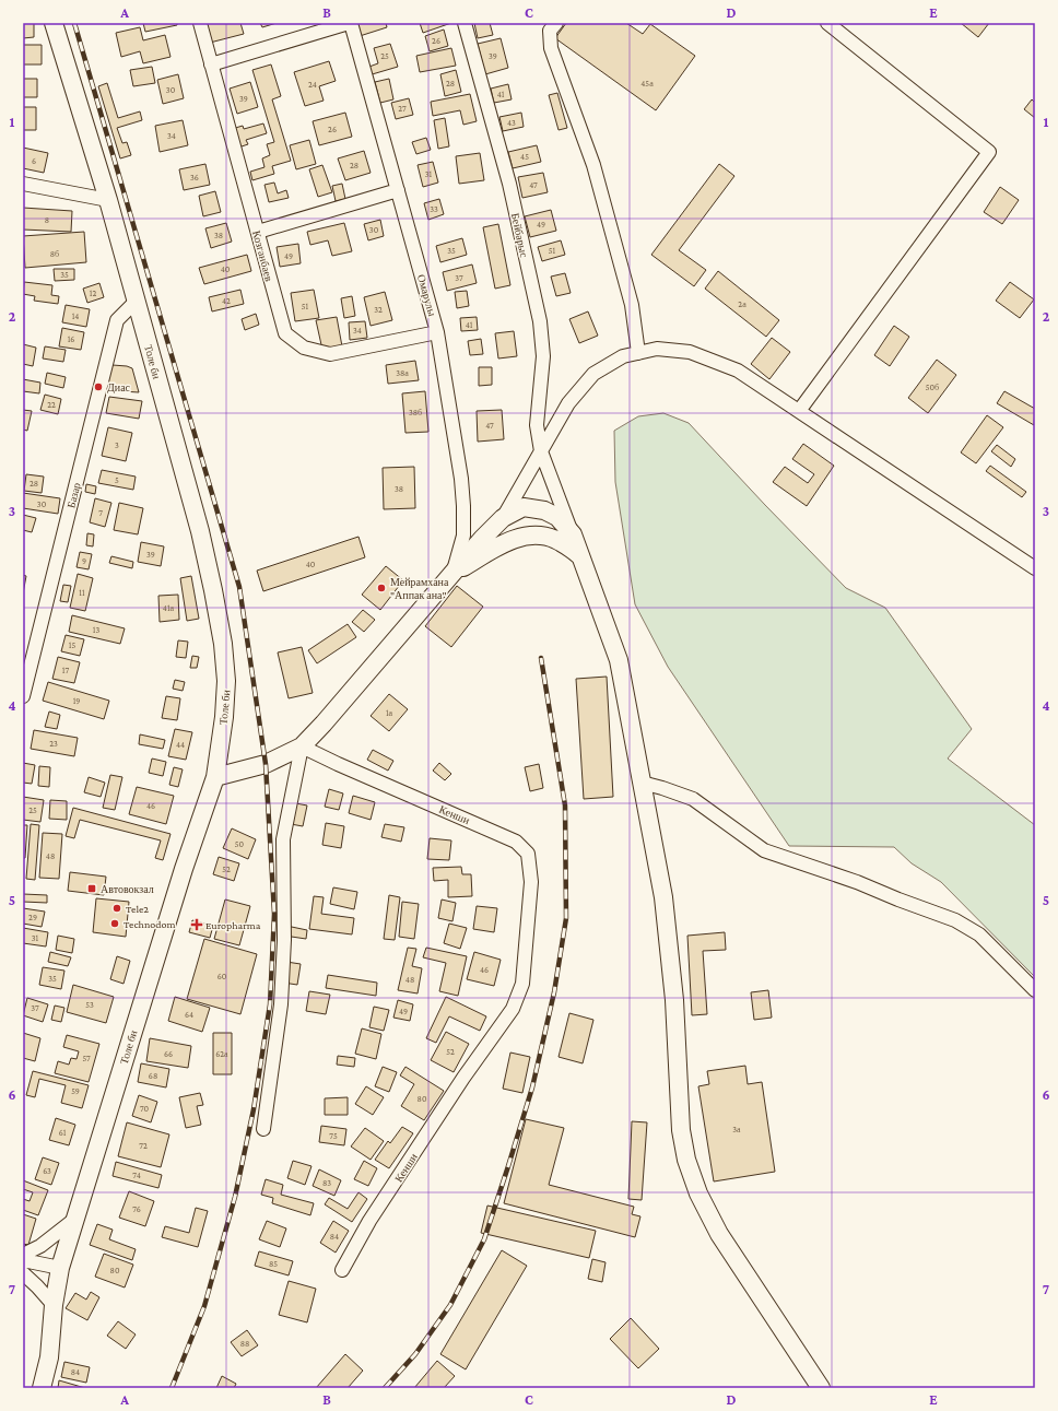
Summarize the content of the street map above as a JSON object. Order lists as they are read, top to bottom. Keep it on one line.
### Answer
{"streets":{"main road":["Толе би"],"street":["Бейбарыс","Козганбаев","Омарулы","Базар","Кенши"]},"crossings":[["Козганбаев","Омарулы"],["Толе би","Базар"]],"places":{"other":["Диас","Мейрамхана \"Аппак ана\"","Tele2","Technodom"],"transit":["Автовокзал"],"health":["Europharma"]},"house_numbers":["26","25","39","28","45а","24","30","41","39","27","43","26","34","45","6","28","31","36","47","33","8","49","30","38","35","51","8б","49","40","35","37","12","42","2а","51","32","14","41","34","16","38а","50б","22","38б","47","3","5","28","38","30","7","39","9","40","11","41а","13","15","17","19","1а","23","44","46","25","50","48","52","29","31","46","60","35","48","53","37","49","64","52","66","62а","57","68","59","80","70","3а","61","75","72","63","74","83","76","84","85","80","88","84"],"grid":{"columns":["A","B","C","D","E"],"rows":["1","2","3","4","5","6","7"]}}
